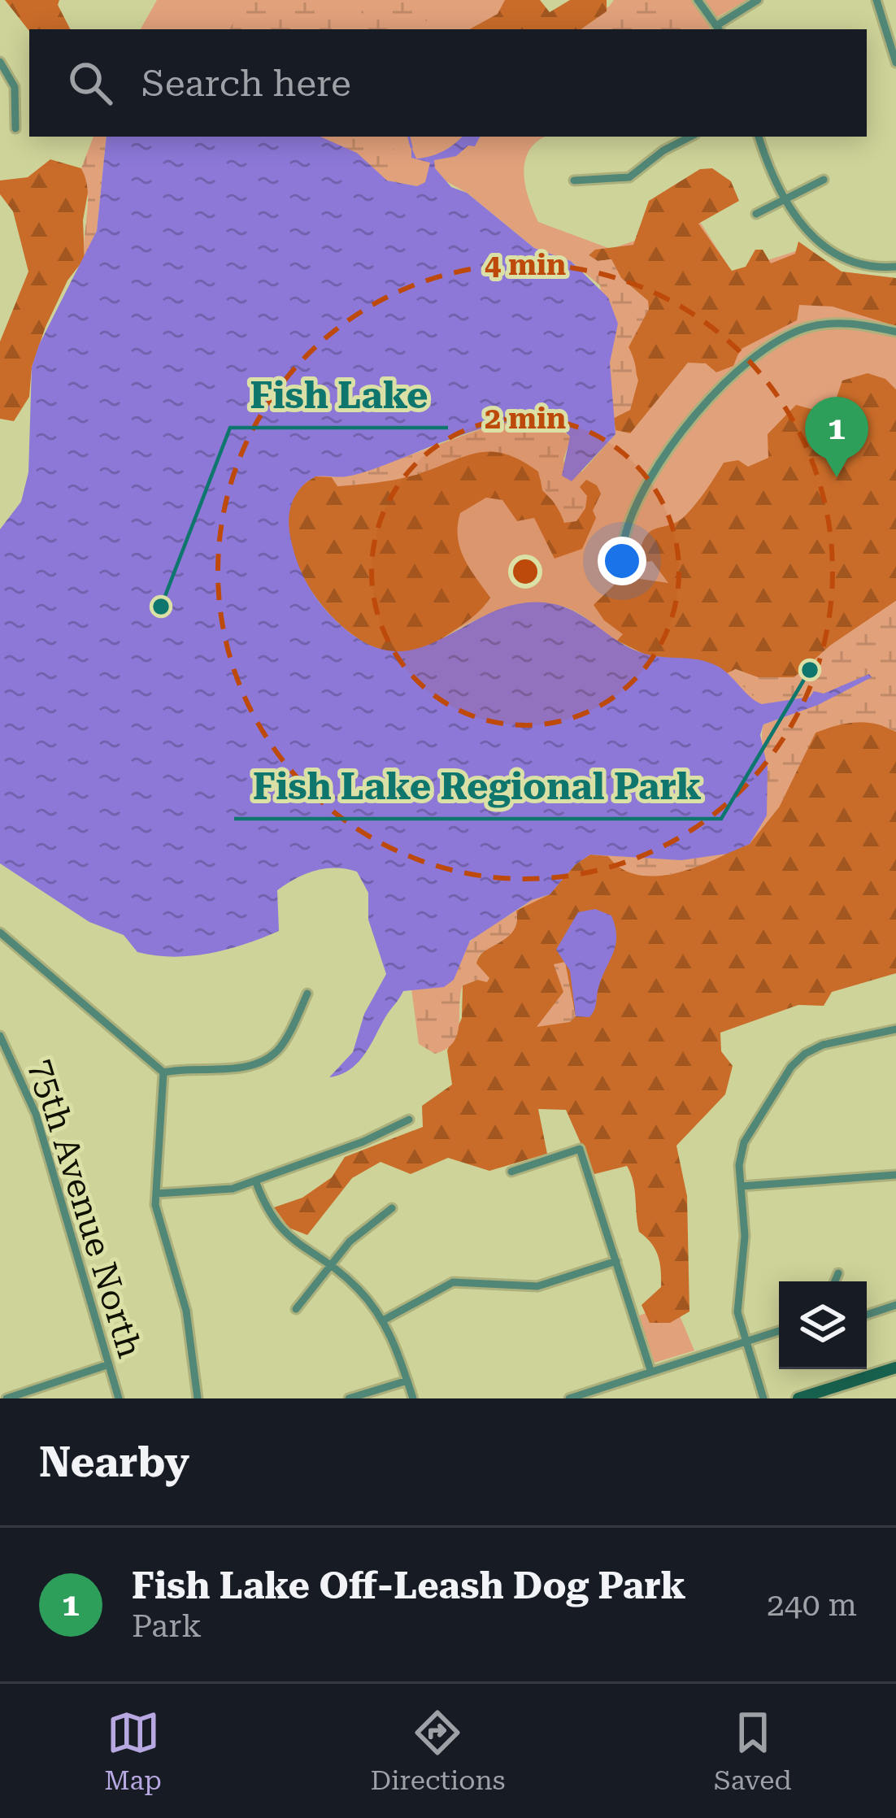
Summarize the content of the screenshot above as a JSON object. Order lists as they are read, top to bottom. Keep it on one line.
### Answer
{"streets":{"street":["75th Avenue North"]},"places":["Fish Lake","Fish Lake Regional Park"],"page":{"search":"Search here","pins":"1","heading":"Nearby","list":[{"mark":"1","name":"Fish Lake Off-Leash Dog Park","note":"Park","value":"240 m"}],"nav":["Map","Directions","Saved"]},"rings":["4 min","2 min"]}
